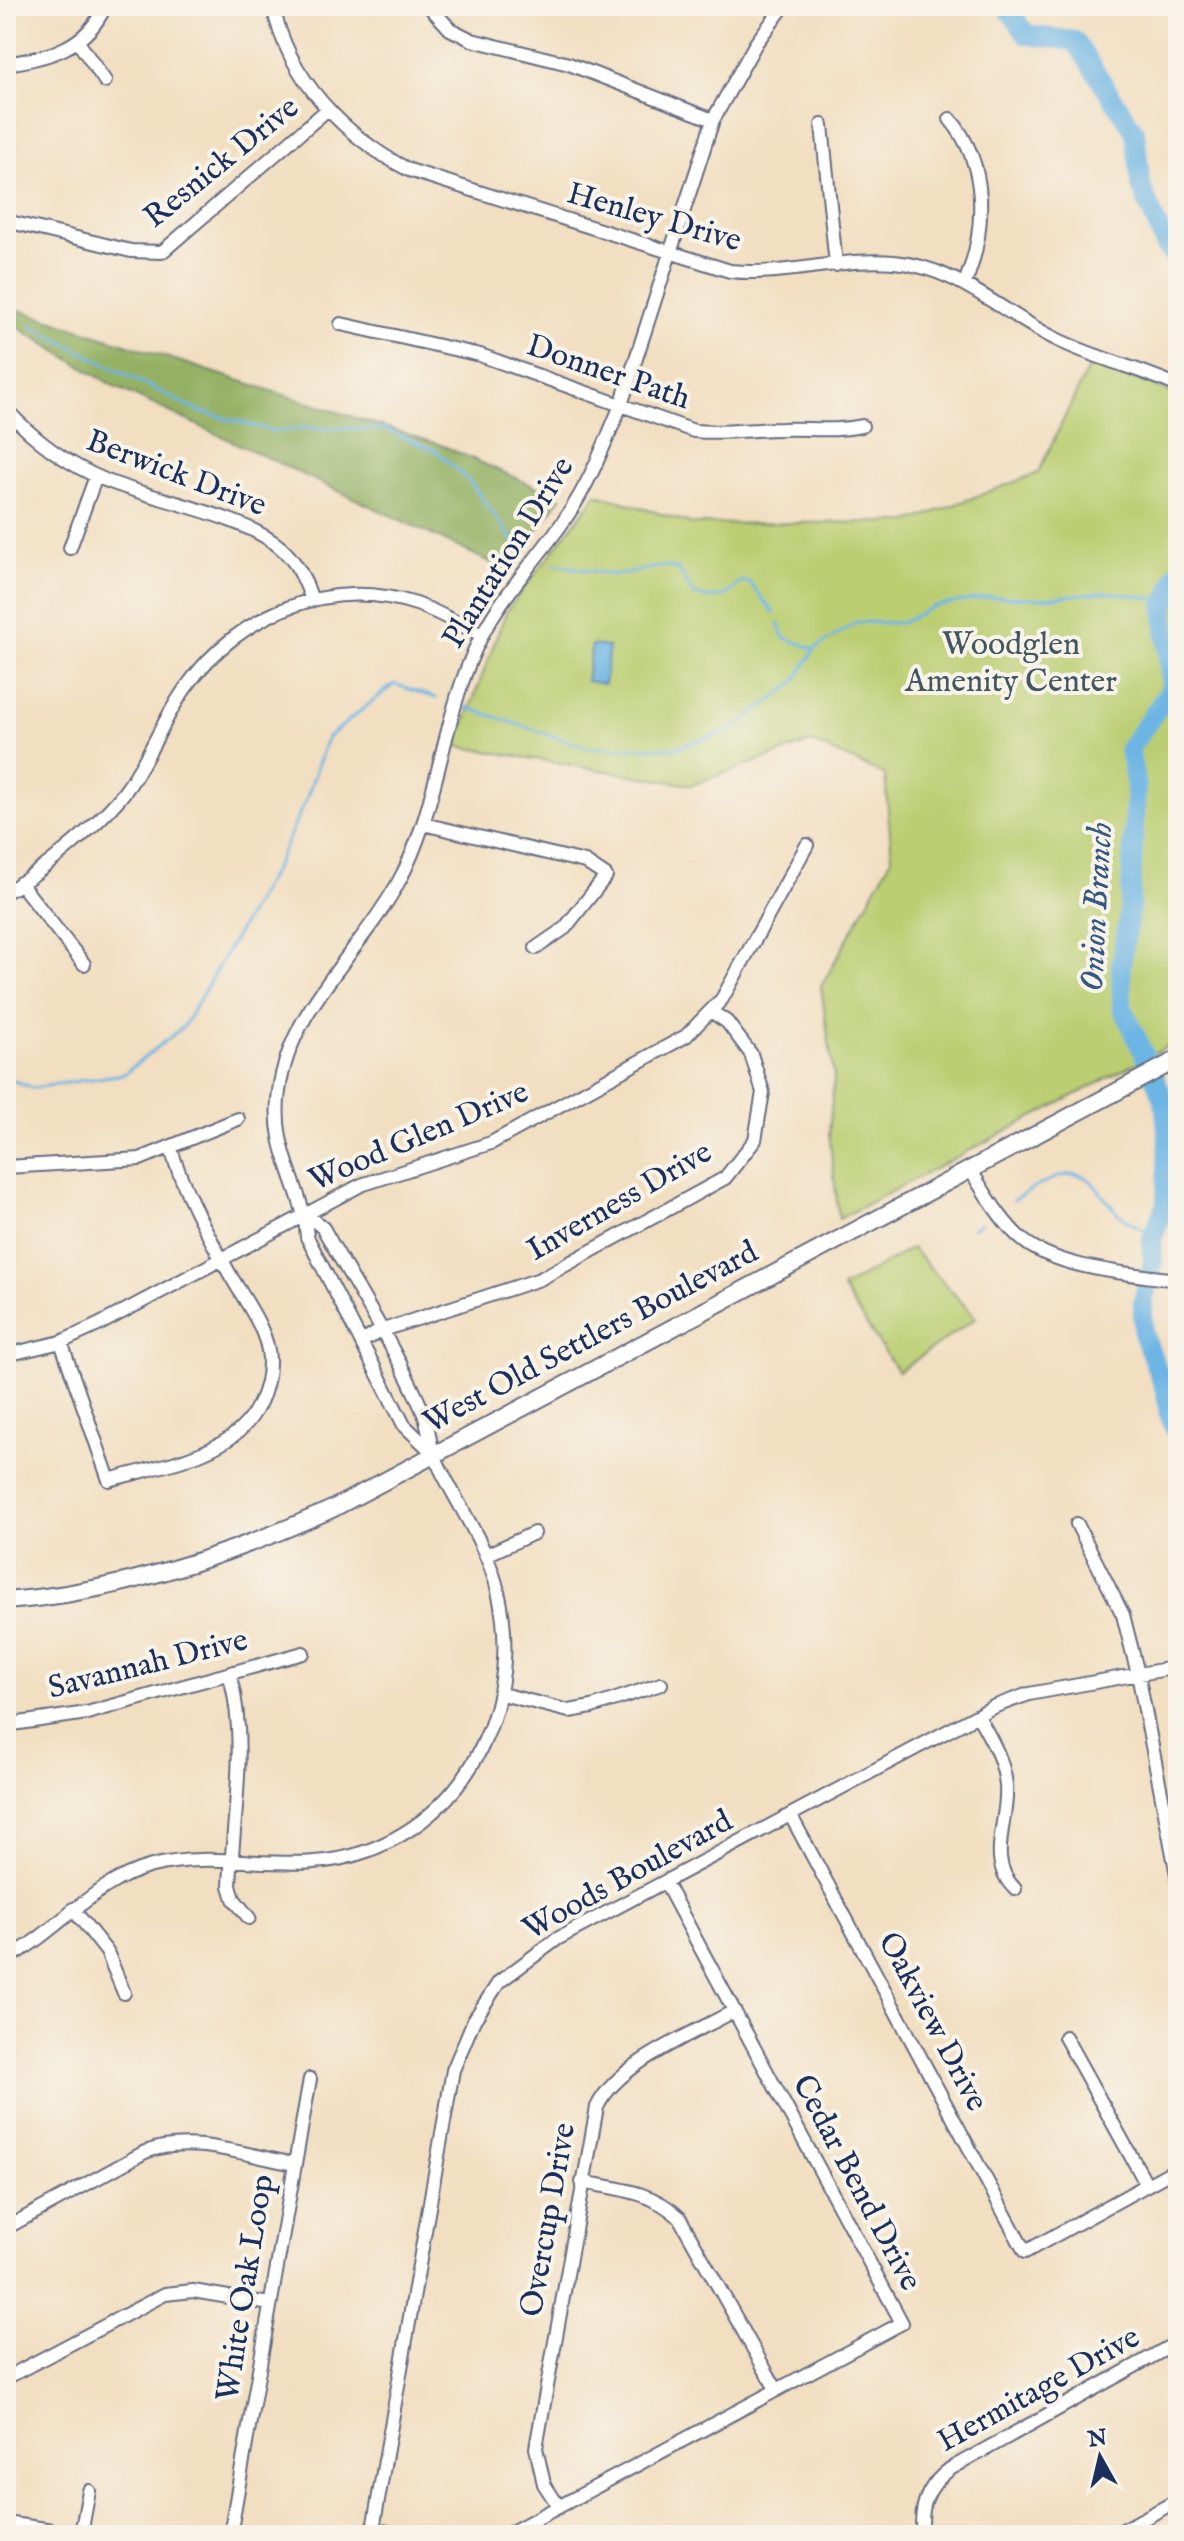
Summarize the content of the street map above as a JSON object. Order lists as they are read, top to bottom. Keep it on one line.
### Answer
{"streets":{"main road":["West Old Settlers Boulevard"],"street":["Resnick Drive","Henley Drive","Donner Path","Berwick Drive","Plantation Drive","Wood Glen Drive","Inverness Drive","Savannah Drive","Woods Boulevard","Oakview Drive","Cedar Bend Drive","Overcup Drive","White Oak Loop","Hermitage Drive"]},"crossings":[["Resnick Drive","Henley Drive"],["Henley Drive","Plantation Drive"],["Donner Path","Plantation Drive"],["Plantation Drive","Wood Glen Drive"],["Plantation Drive","Inverness Drive"],["Plantation Drive","West Old Settlers Boulevard"],["Wood Glen Drive","Inverness Drive"],["Woods Boulevard","Oakview Drive"],["Woods Boulevard","Cedar Bend Drive"],["Cedar Bend Drive","Overcup Drive"]],"water":["Onion Branch"],"parks":["Woodglen Amenity Center"],"north":"top"}
